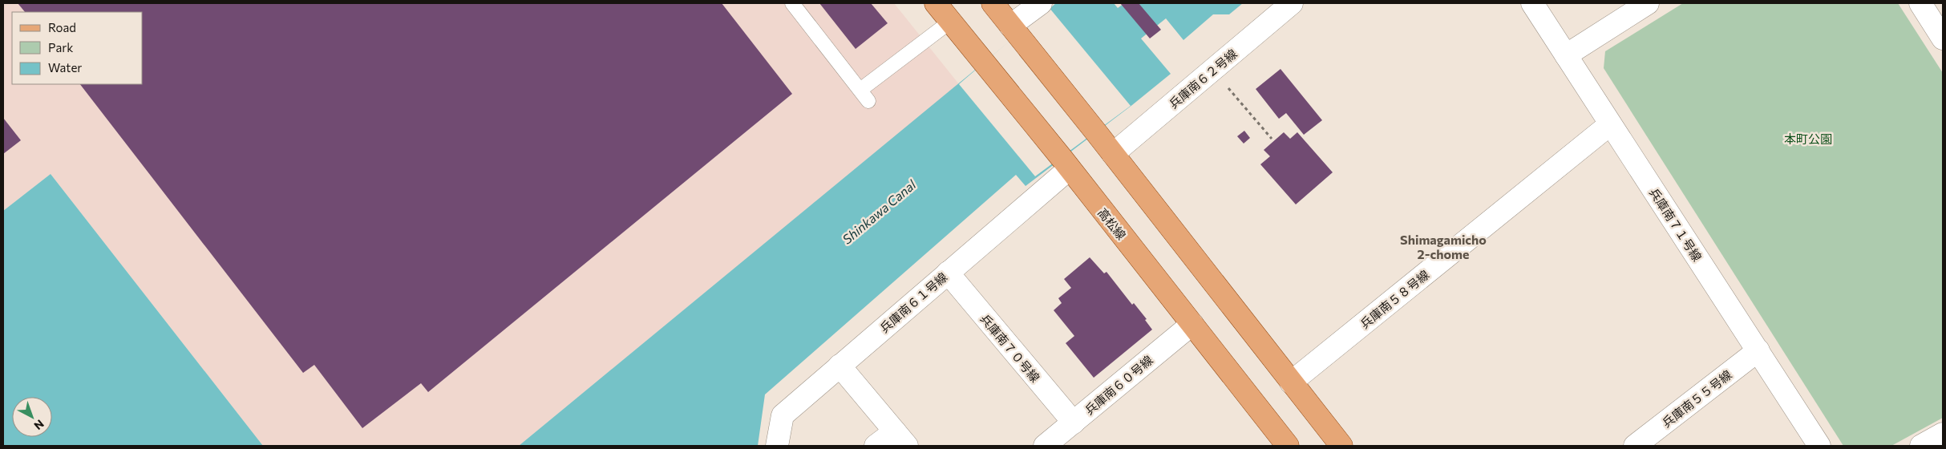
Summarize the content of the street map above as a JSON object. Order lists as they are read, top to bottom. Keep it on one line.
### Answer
{"streets":{"main road":["高松線"],"street":["兵庫南６２号線","兵庫南７１号線","兵庫南５８号線","兵庫南６１号線","兵庫南７０号線","兵庫南６０号線","兵庫南５５号線"]},"crossings":[["高松線","兵庫南６１号線"],["高松線","兵庫南６０号線"],["兵庫南７１号線","兵庫南５８号線"],["兵庫南７１号線","兵庫南５５号線"],["兵庫南６１号線","兵庫南７０号線"],["兵庫南７０号線","兵庫南６０号線"]],"districts":["Shimagamicho 2-chome"],"water":["Shinkawa Canal"],"parks":["本町公園"],"legend":["Road","Park","Water"],"north":"bottom right"}
